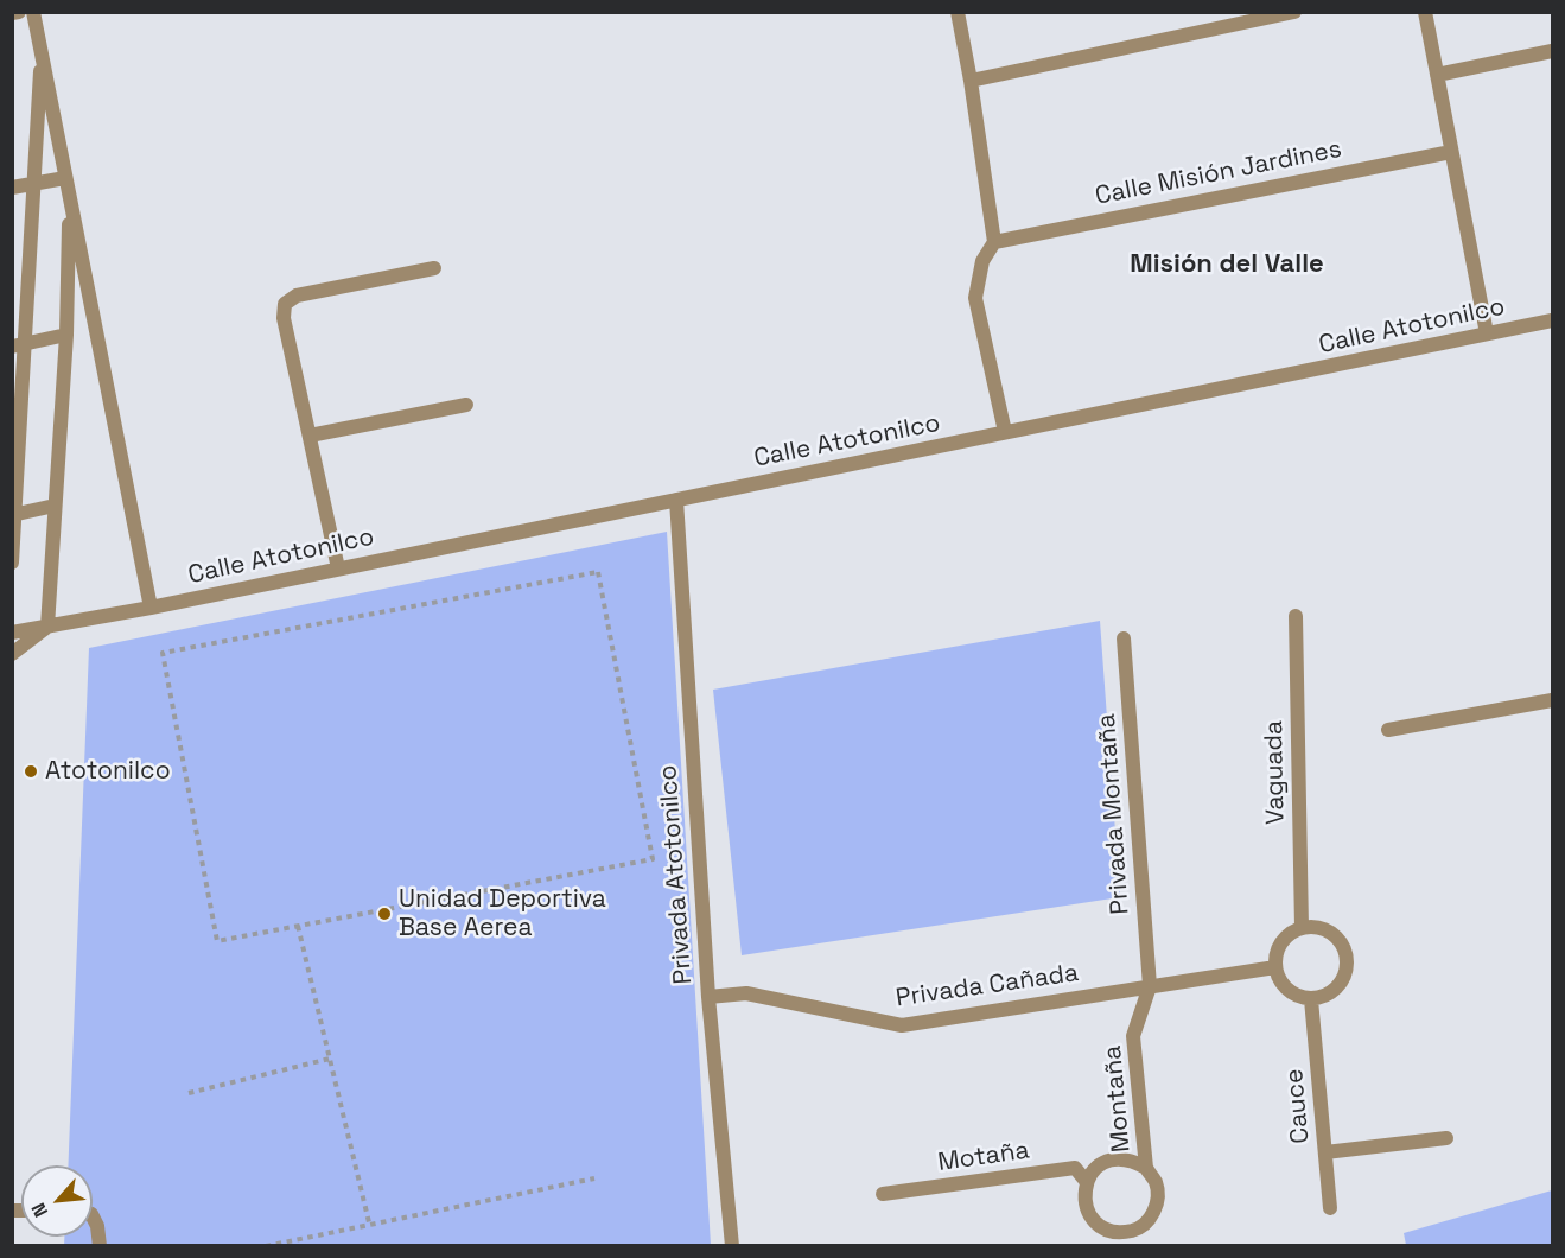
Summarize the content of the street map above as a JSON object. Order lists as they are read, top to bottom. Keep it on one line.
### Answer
{"streets":{"street":["Calle Misión Jardines","Calle Atotonilco","Vaguada","Privada Montaña","Privada Atotonilco","Privada Cañada","Montaña","Cauce","Motaña"]},"crossings":[["Calle Atotonilco","Privada Atotonilco"],["Vaguada","Privada Cañada"],["Vaguada","Cauce"],["Privada Montaña","Privada Cañada"],["Privada Montaña","Montaña"],["Privada Atotonilco","Privada Cañada"],["Privada Cañada","Montaña"],["Privada Cañada","Cauce"],["Montaña","Motaña"]],"districts":["Misión del Valle"],"places":["Atotonilco","Unidad Deportiva Base Aerea"],"north":"bottom left"}
